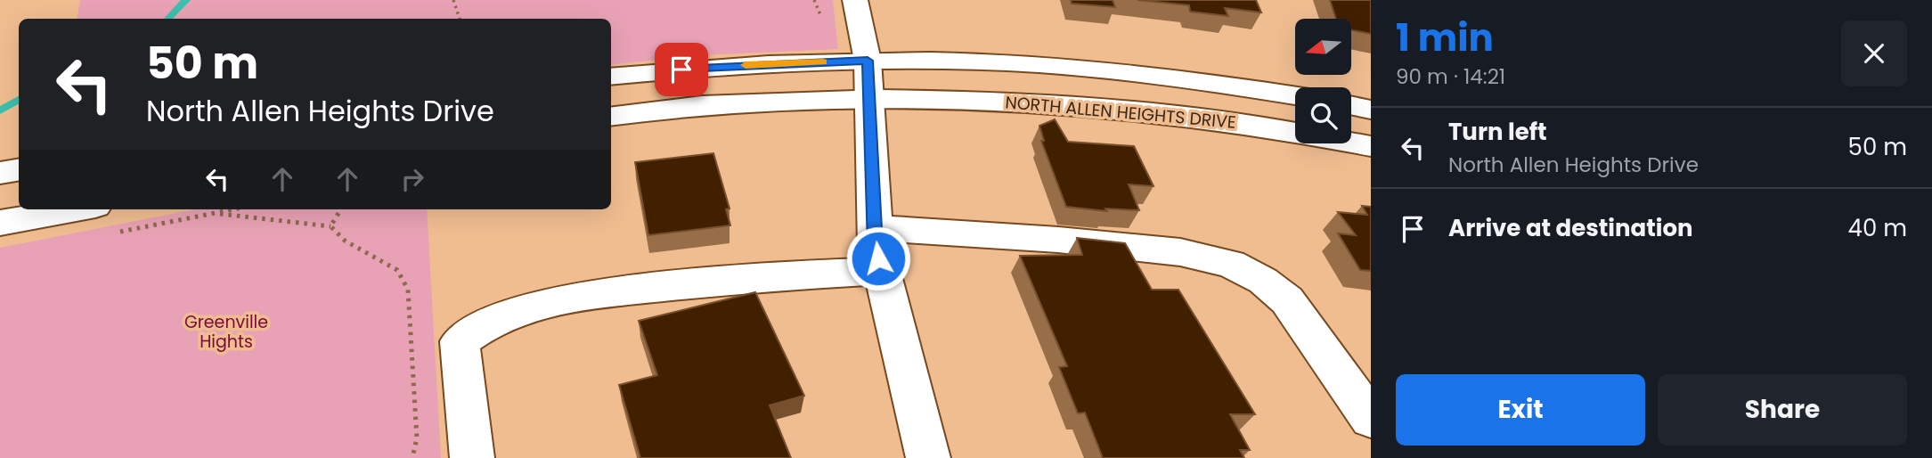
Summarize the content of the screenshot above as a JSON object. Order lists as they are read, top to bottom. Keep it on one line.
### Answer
{"streets":{"main road":["NORTH ALLEN HEIGHTS DRIVE"]},"parks":["Greenville Hights"],"north":"left","page":{"heading":["1 min","90 m · 14:21"],"turn":["50 m","North Allen Heights Drive"],"list":[{"name":"Turn left","note":"North Allen Heights Drive","value":"50 m"},{"name":"Arrive at destination","value":"40 m"}],"buttons":["Exit","Share"]}}
